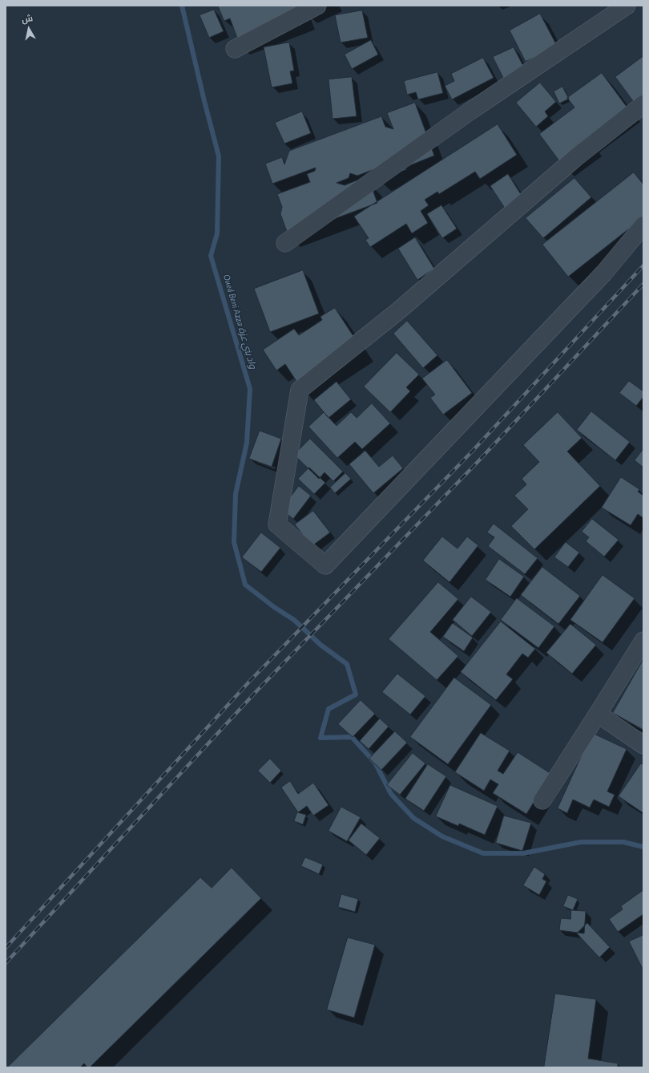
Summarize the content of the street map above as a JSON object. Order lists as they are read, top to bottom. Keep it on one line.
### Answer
{"water":["Oued Beni Azza واد بني عزة"],"north":"top"}
